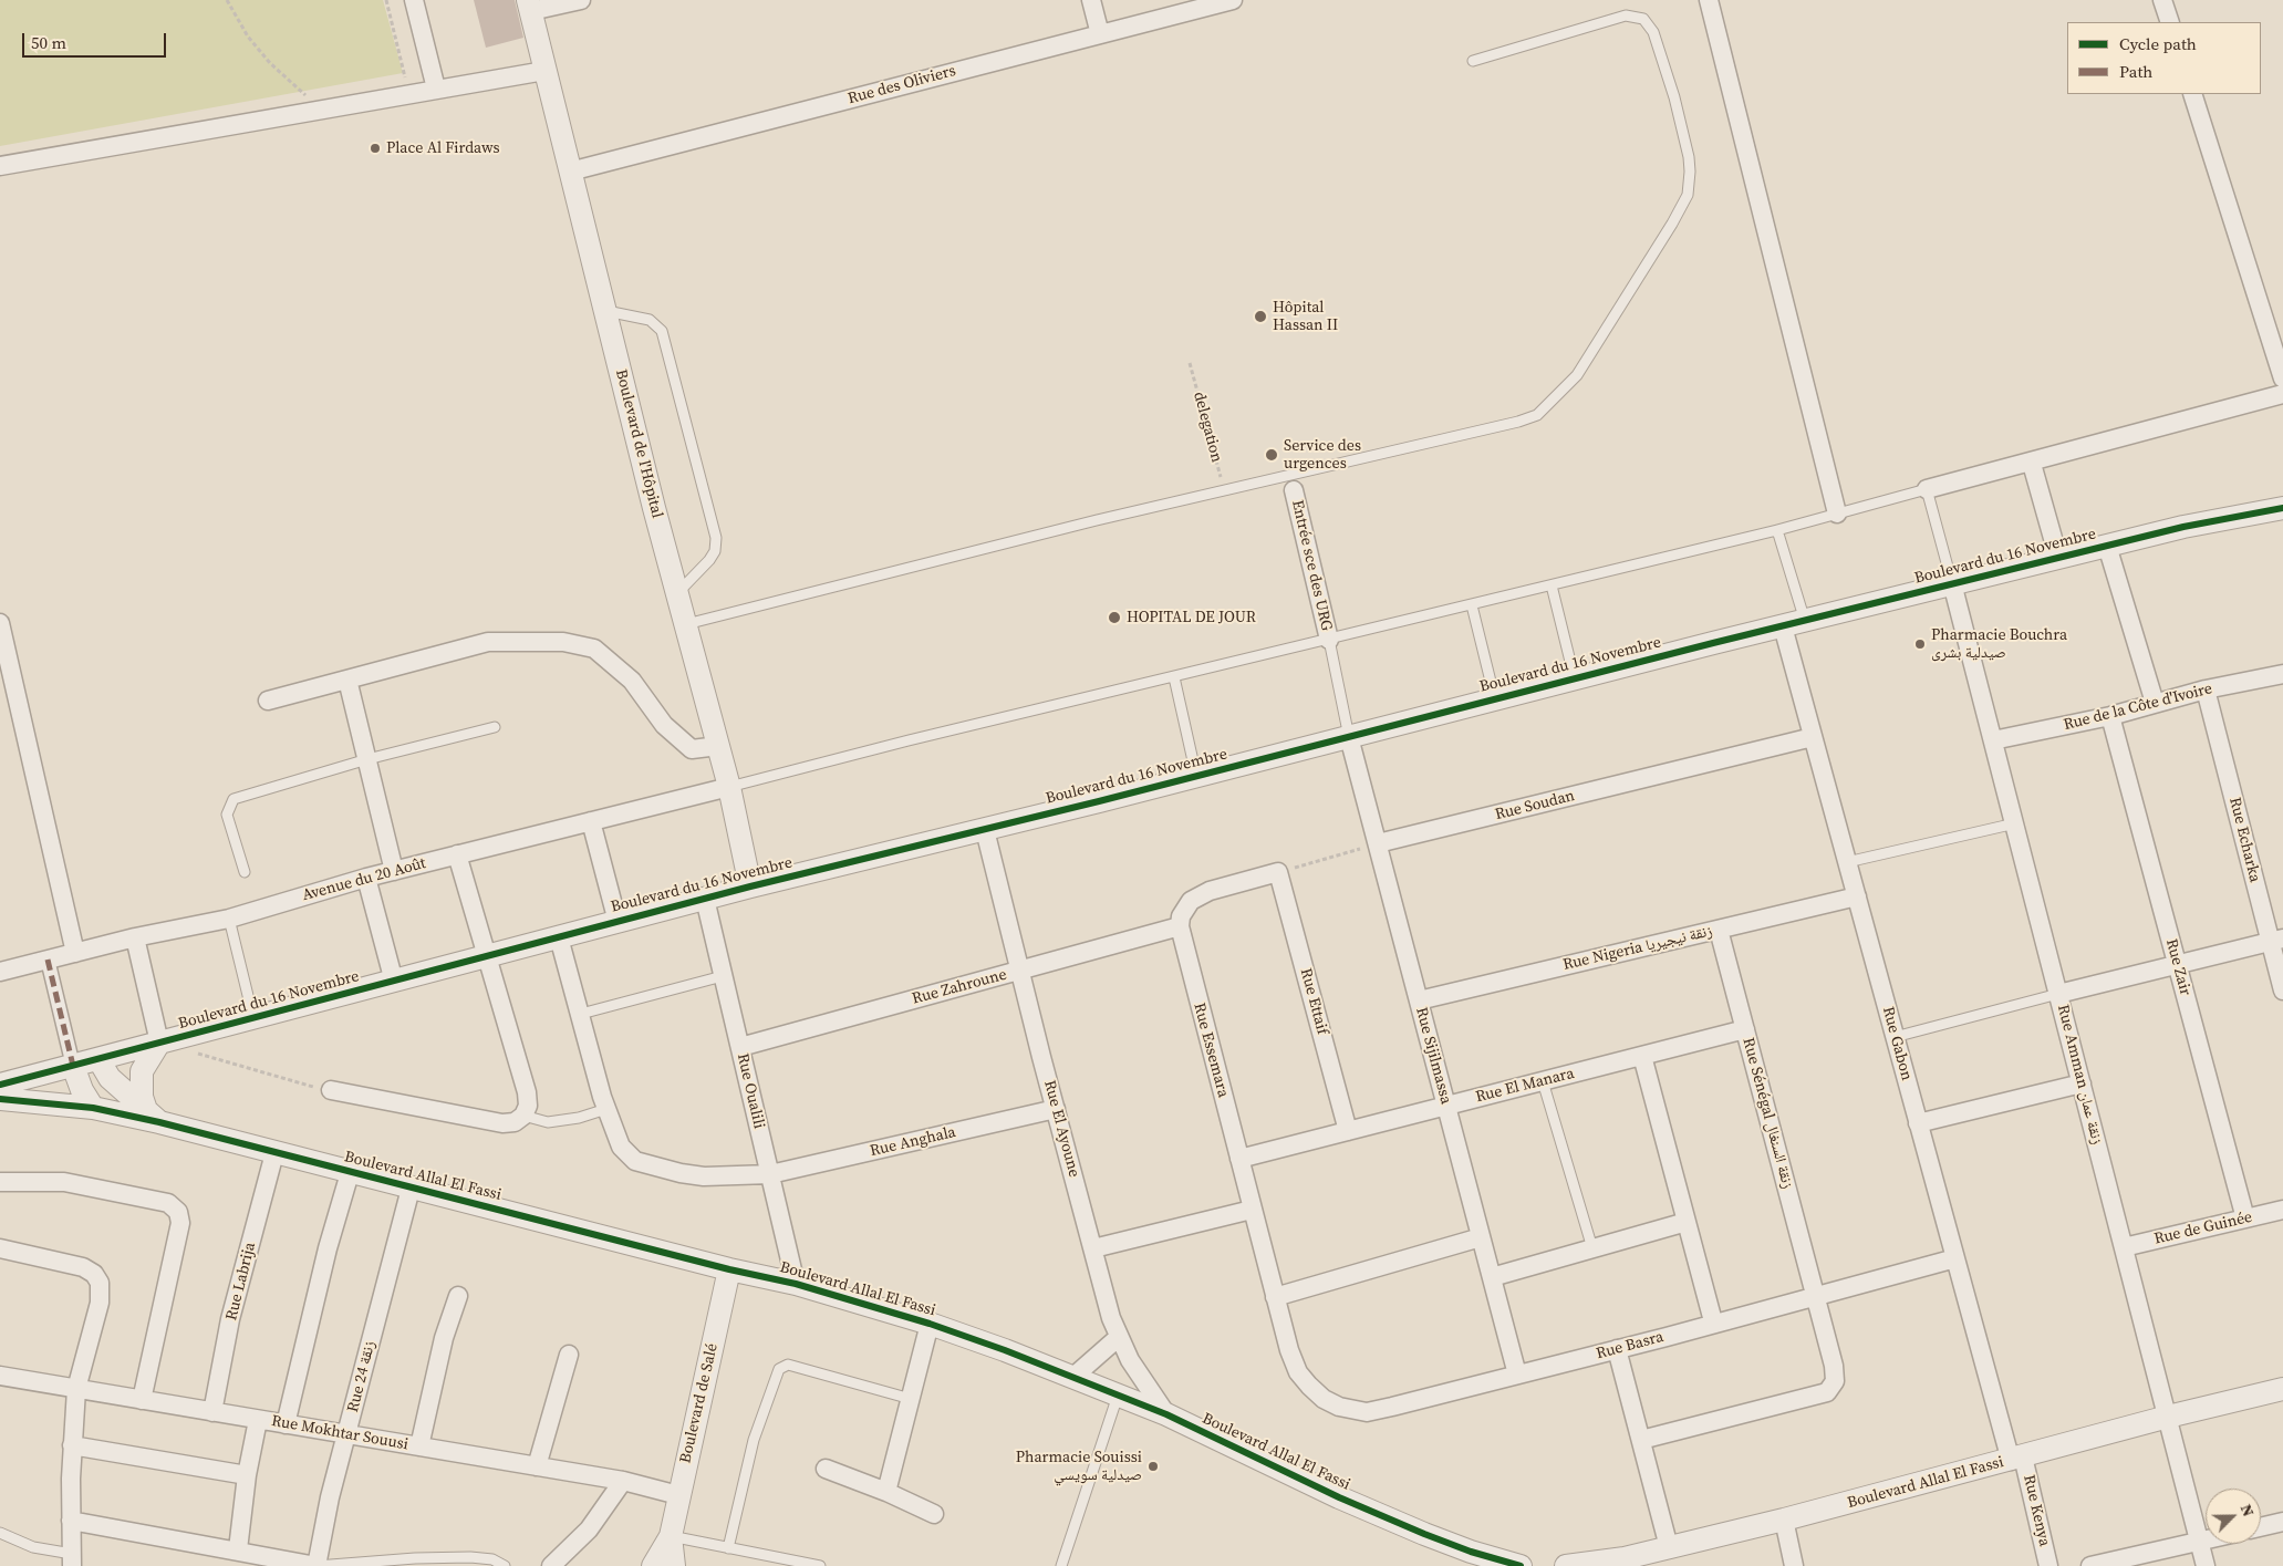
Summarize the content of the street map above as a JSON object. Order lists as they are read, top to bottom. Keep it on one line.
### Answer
{"streets":{"street":["Rue des Oliviers","Boulevard de l'Hôpital","Boulevard du 16 Novembre","Entrée sce des URG","Rue de la Côte d'Ivoire","Rue Soudan","Rue Echarka","Avenue du 20 Août","Rue Nigeria زنقة نيجيريا","Rue Zair","Rue Zahroune","Rue Ettaif","Rue Gabon","Rue Essemara","Rue Sijilmassa","Rue Amman زنقة عمان","Rue El Manara","Rue Oualili","Rue Sénégal زنقة السنغال","Rue El Ayoune","Rue Anghala","Boulevard Allal El Fassi","Rue de Guinée","Rue Labrija","Rue Basra","Rue 24 زنقة","Boulevard de Salé","Rue Mokhtar Souusi","Rue Kenya"],"path":["delegation"]},"crossings":[["Rue des Oliviers","Boulevard de l'Hôpital"],["Boulevard de l'Hôpital","Boulevard du 16 Novembre"],["Boulevard de l'Hôpital","Avenue du 20 Août"],["Boulevard du 16 Novembre","Rue Gabon"],["Boulevard du 16 Novembre","Rue Sijilmassa"],["Boulevard du 16 Novembre","Rue Amman زنقة عمان"],["Boulevard du 16 Novembre","Rue Oualili"],["Boulevard du 16 Novembre","Rue El Ayoune"],["Boulevard du 16 Novembre","Rue Anghala"],["Boulevard du 16 Novembre","Boulevard Allal El Fassi"],["Rue de la Côte d'Ivoire","Rue Echarka"],["Rue de la Côte d'Ivoire","Rue Zair"],["Rue de la Côte d'Ivoire","Rue Amman زنقة عمان"],["Rue Soudan","Rue Gabon"],["Rue Soudan","Rue Sijilmassa"],["Rue Nigeria زنقة نيجيريا","Rue Gabon"],["Rue Nigeria زنقة نيجيريا","Rue Sijilmassa"],["Rue Nigeria زنقة نيجيريا","Rue Sénégal زنقة السنغال"],["Rue Zair","Rue de Guinée"],["Rue Zahroune","Rue Essemara"],["Rue Zahroune","Rue Oualili"],["Rue Zahroune","Rue El Ayoune"],["Rue Ettaif","Rue El Manara"],["Rue Gabon","Boulevard Allal El Fassi"],["Rue Gabon","Rue Basra"],["Rue Gabon","Rue Kenya"],["Rue Essemara","Rue El Manara"],["Rue Essemara","Rue Basra"],["Rue Sijilmassa","Rue El Manara"],["Rue Sijilmassa","Rue Basra"],["Rue Amman زنقة عمان","Boulevard Allal El Fassi"],["Rue Amman زنقة عمان","Rue de Guinée"],["Rue El Manara","Rue Sénégal زنقة السنغال"],["Rue Oualili","Rue Anghala"],["Rue Oualili","Boulevard Allal El Fassi"],["Rue Sénégal زنقة السنغال","Rue Basra"],["Rue El Ayoune","Rue Anghala"],["Rue El Ayoune","Boulevard Allal El Fassi"],["Boulevard Allal El Fassi","Rue Labrija"],["Boulevard Allal El Fassi","Rue 24 زنقة"],["Boulevard Allal El Fassi","Boulevard de Salé"],["Boulevard Allal El Fassi","Rue Kenya"],["Rue Labrija","Rue Mokhtar Souusi"],["Rue 24 زنقة","Rue Mokhtar Souusi"],["Boulevard de Salé","Rue Mokhtar Souusi"]],"places":["Place Al Firdaws","Hôpital Hassan II","Service des urgences","HOPITAL DE JOUR","Pharmacie Bouchra صيدلية بشرى","Pharmacie Souissi صيدلية سويسي"],"legend":["Cycle path","Path"],"scale_bar":"50 m","north":"top right"}
